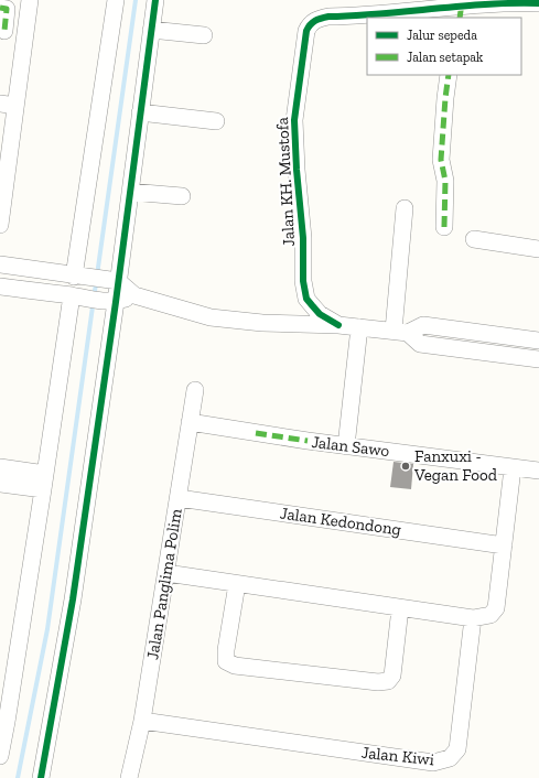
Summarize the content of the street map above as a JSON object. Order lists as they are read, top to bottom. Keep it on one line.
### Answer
{"streets":{"street":["Jalan KH. Mustofa","Jalan Sawo","Jalan Kedondong","Jalan Panglima Polim","Jalan Kiwi"]},"crossings":[["Jalan Sawo","Jalan Panglima Polim"],["Jalan Kedondong","Jalan Panglima Polim"],["Jalan Panglima Polim","Jalan Kiwi"]],"places":["Fanxuxi - Vegan Food"],"legend":["Jalur sepeda","Jalan setapak"]}
